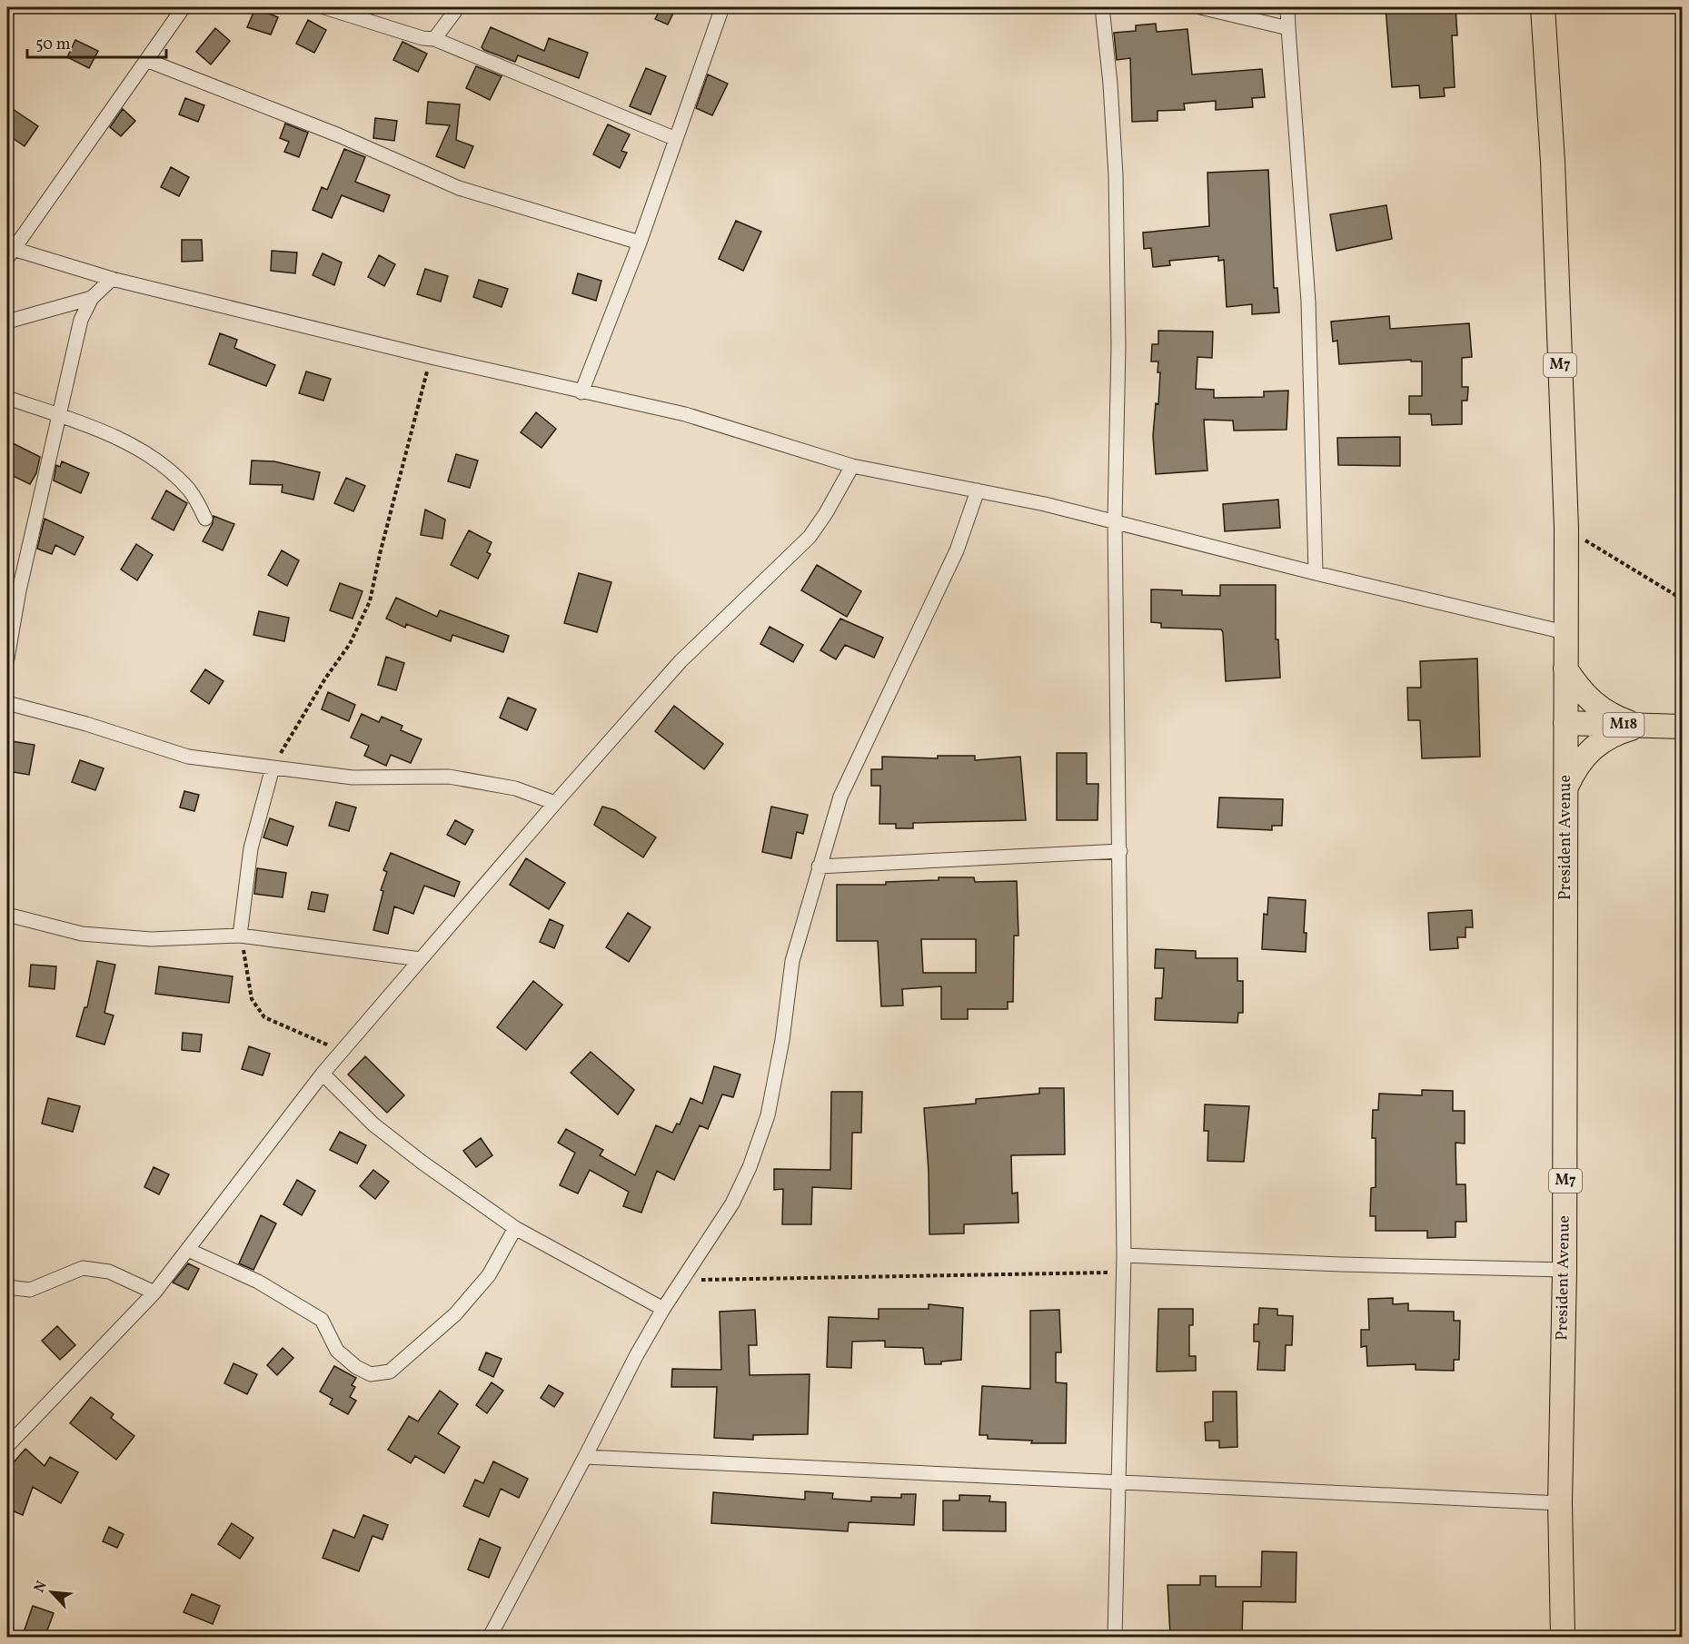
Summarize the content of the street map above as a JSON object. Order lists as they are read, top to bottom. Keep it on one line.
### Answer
{"streets":{"main road":["M7","M18","President Avenue"]},"crossings":[["M7","M18"],["M7","President Avenue"],["M18","President Avenue"]],"scale_bar":"50 m","north":"top left"}
